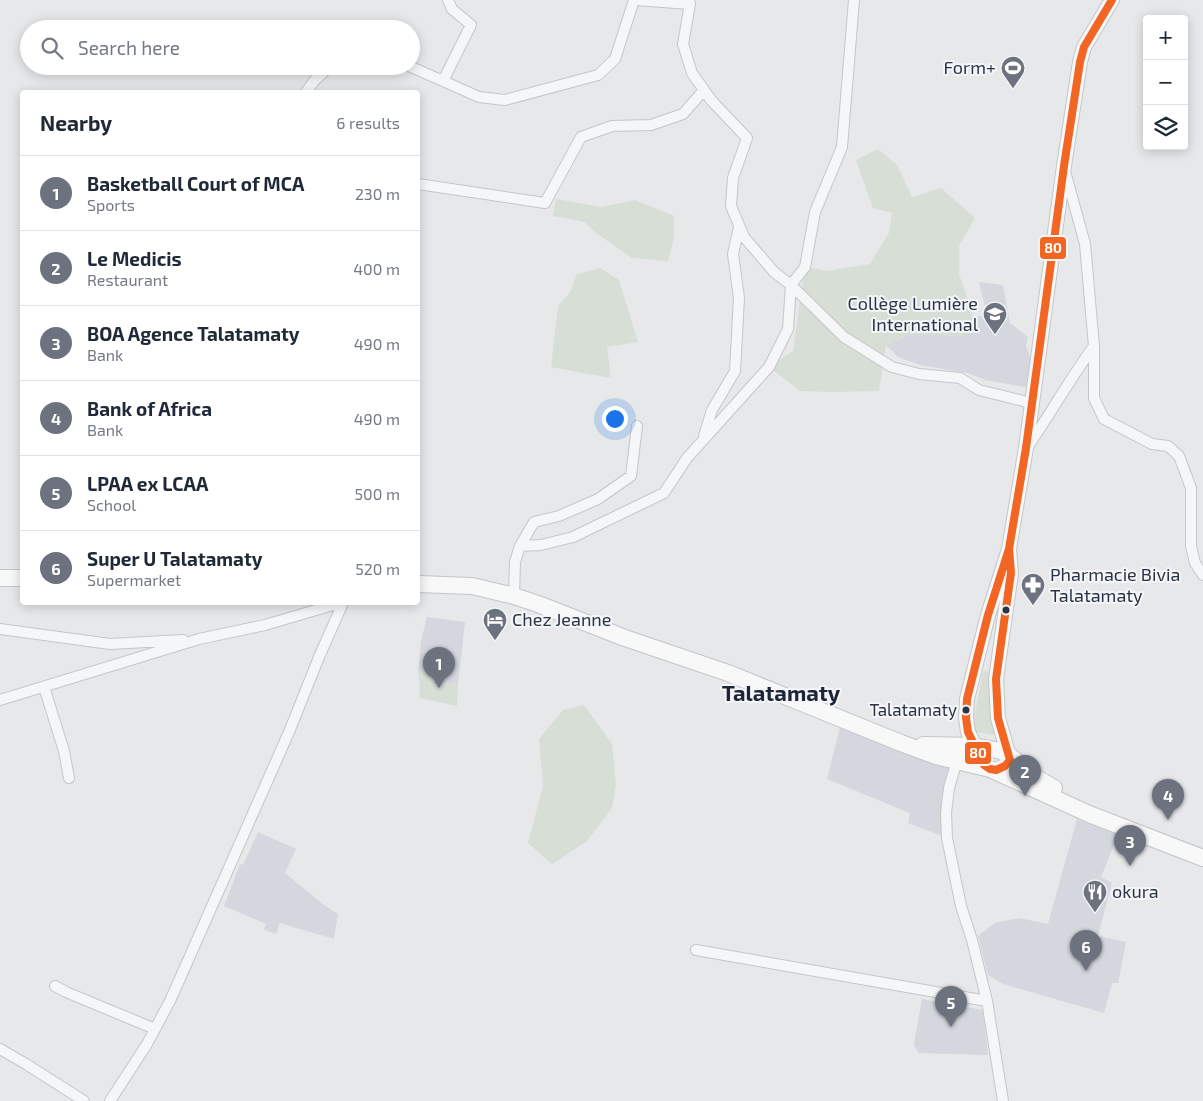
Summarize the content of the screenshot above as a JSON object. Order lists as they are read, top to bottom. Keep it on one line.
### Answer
{"districts":["Talatamaty"],"places":{"sports":["Form+"],"school or university":["Collège Lumière International"],"pharmacy":["Pharmacie Bivia Talatamaty"],"hotel":["Chez Jeanne"],"other":["Talatamaty"],"restaurant":["okura"]},"lines":["transit line 80"],"page":{"map_buttons":["+","−"],"search":"Search here","heading":["Nearby","6 results"],"list":[{"mark":"1","name":"Basketball Court of MCA","note":"Sports","value":"230 m"},{"mark":"2","name":"Le Medicis","note":"Restaurant","value":"400 m"},{"mark":"3","name":"BOA Agence Talatamaty","note":"Bank","value":"490 m"},{"mark":"4","name":"Bank of Africa","note":"Bank","value":"490 m"},{"mark":"5","name":"LPAA ex LCAA","note":"School","value":"500 m"},{"mark":"6","name":"Super U Talatamaty","note":"Supermarket","value":"520 m"}],"pins":["1","2","4","3","6","5"]}}
